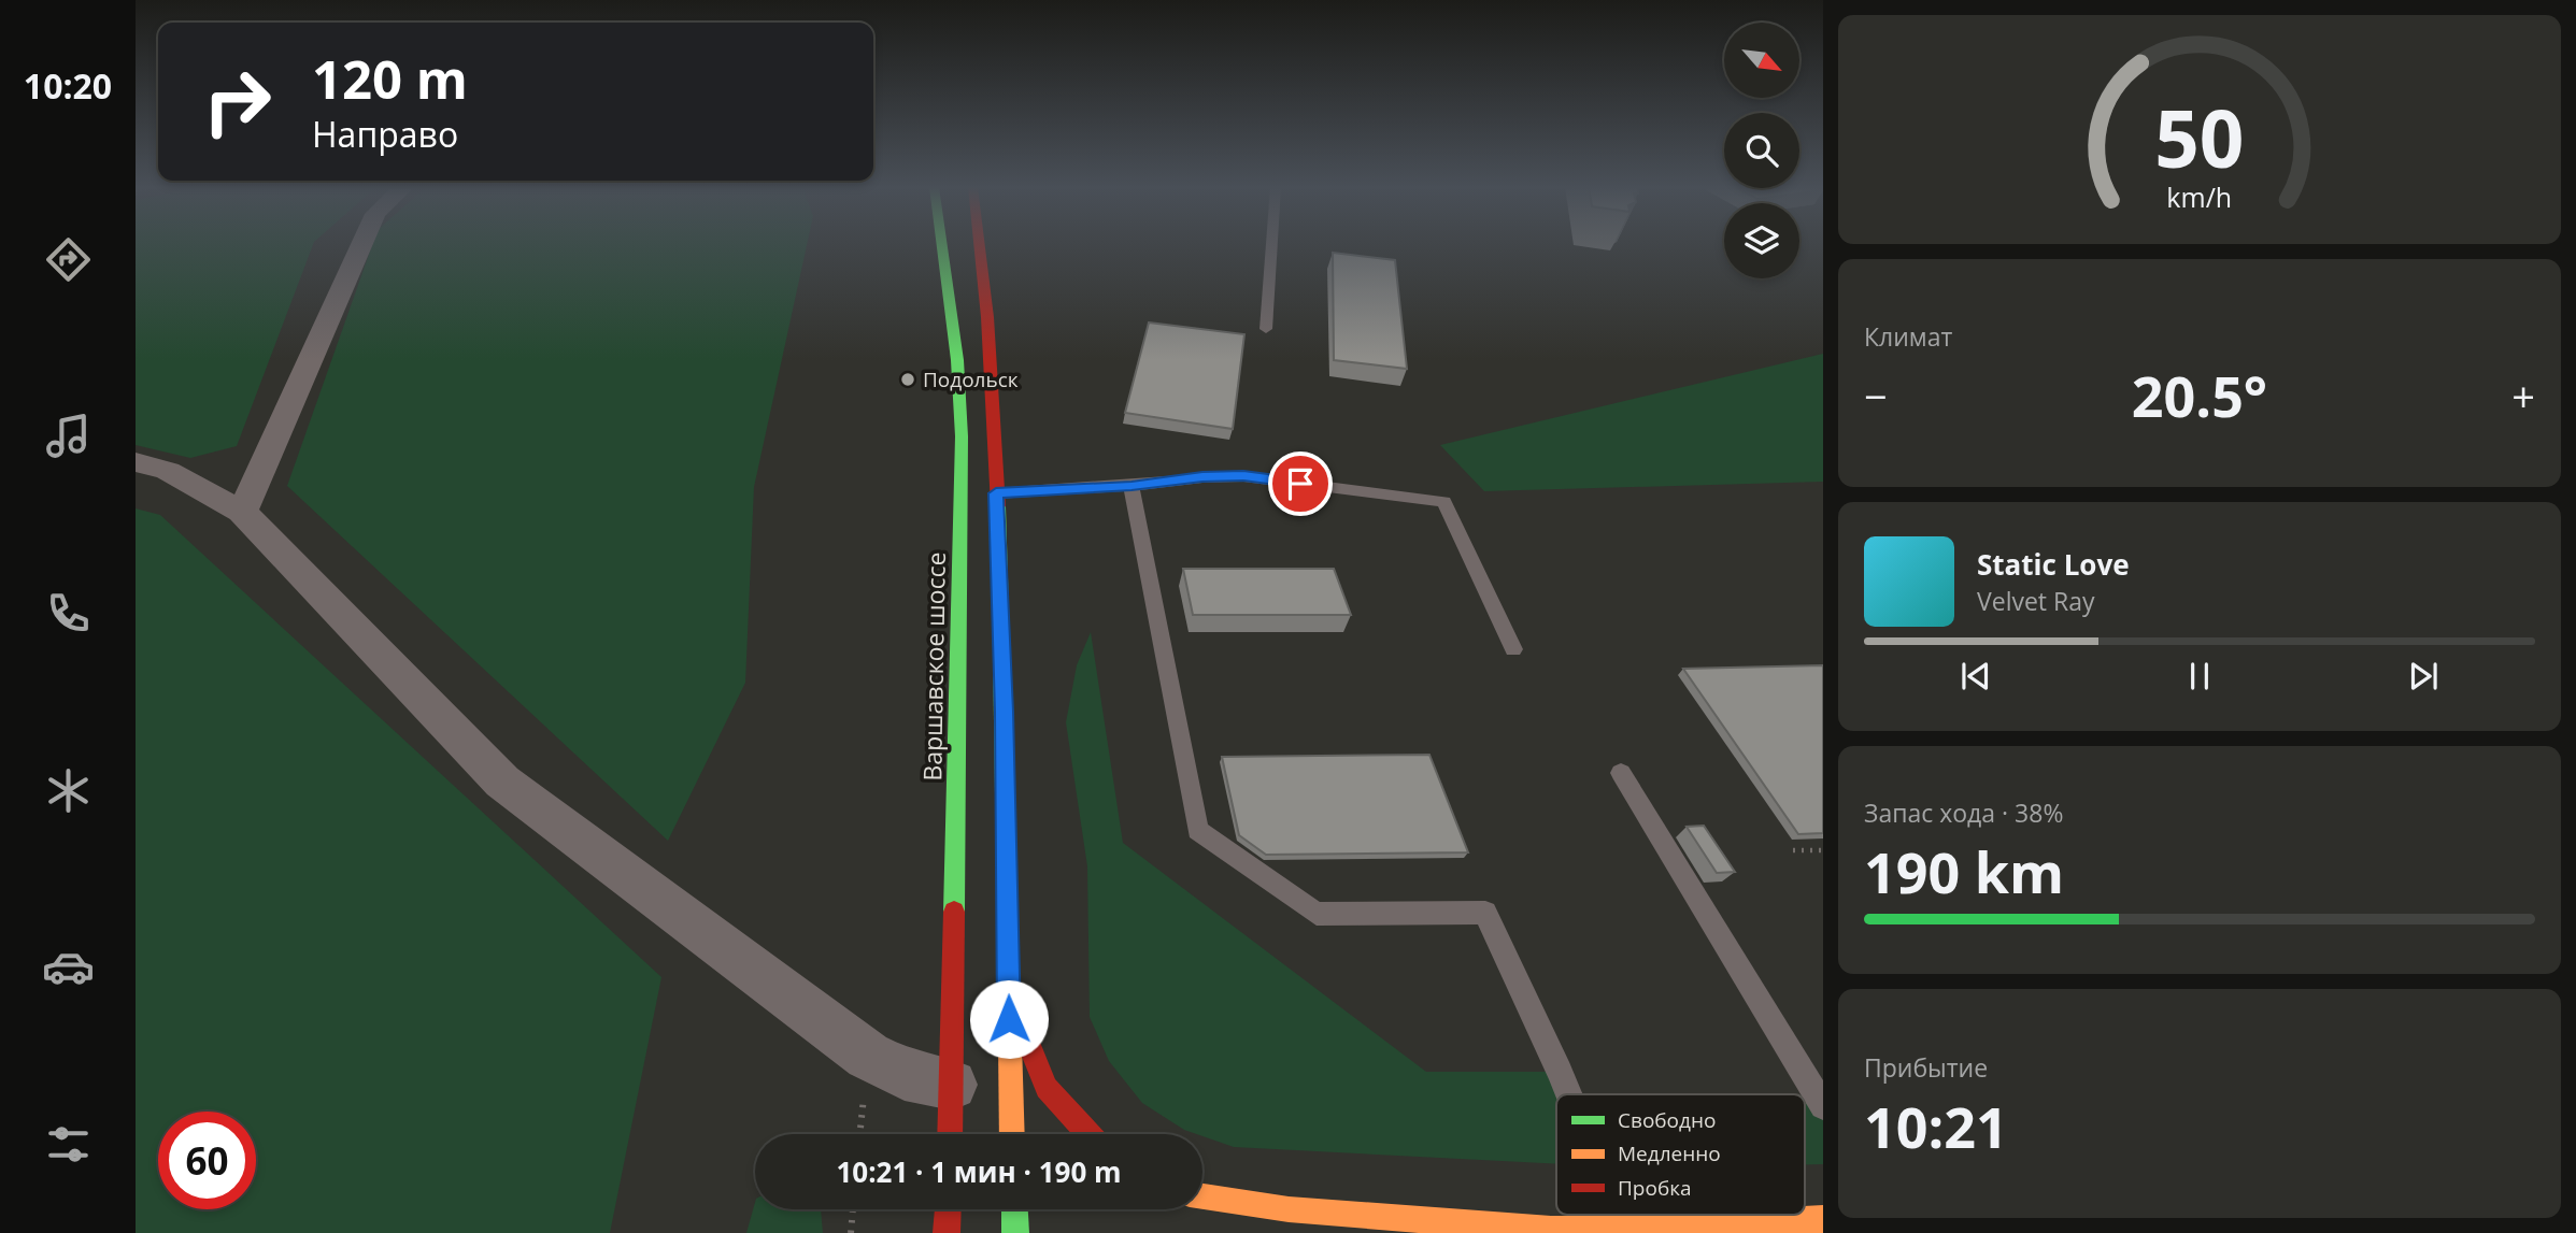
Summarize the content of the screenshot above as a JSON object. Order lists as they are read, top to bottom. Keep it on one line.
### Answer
{"streets":{"main road":["Варшавское шоссе"]},"places":["Подольск"],"legend":["Свободно","Медленно","Пробка"],"north":"bottom right","page":{"tabs":"10:20","turn":["120 m","Направо"],"tile":["Климат",["Запас хода · 38%","190 km"],["Прибытие","10:21"]],"heat":["−","20.5°","+"],"song":["Static Love","Velvet Ray"],"limit":"60","trip":"10:21 · 1 мин · 190 m","gauge":["50","km/h"]}}
